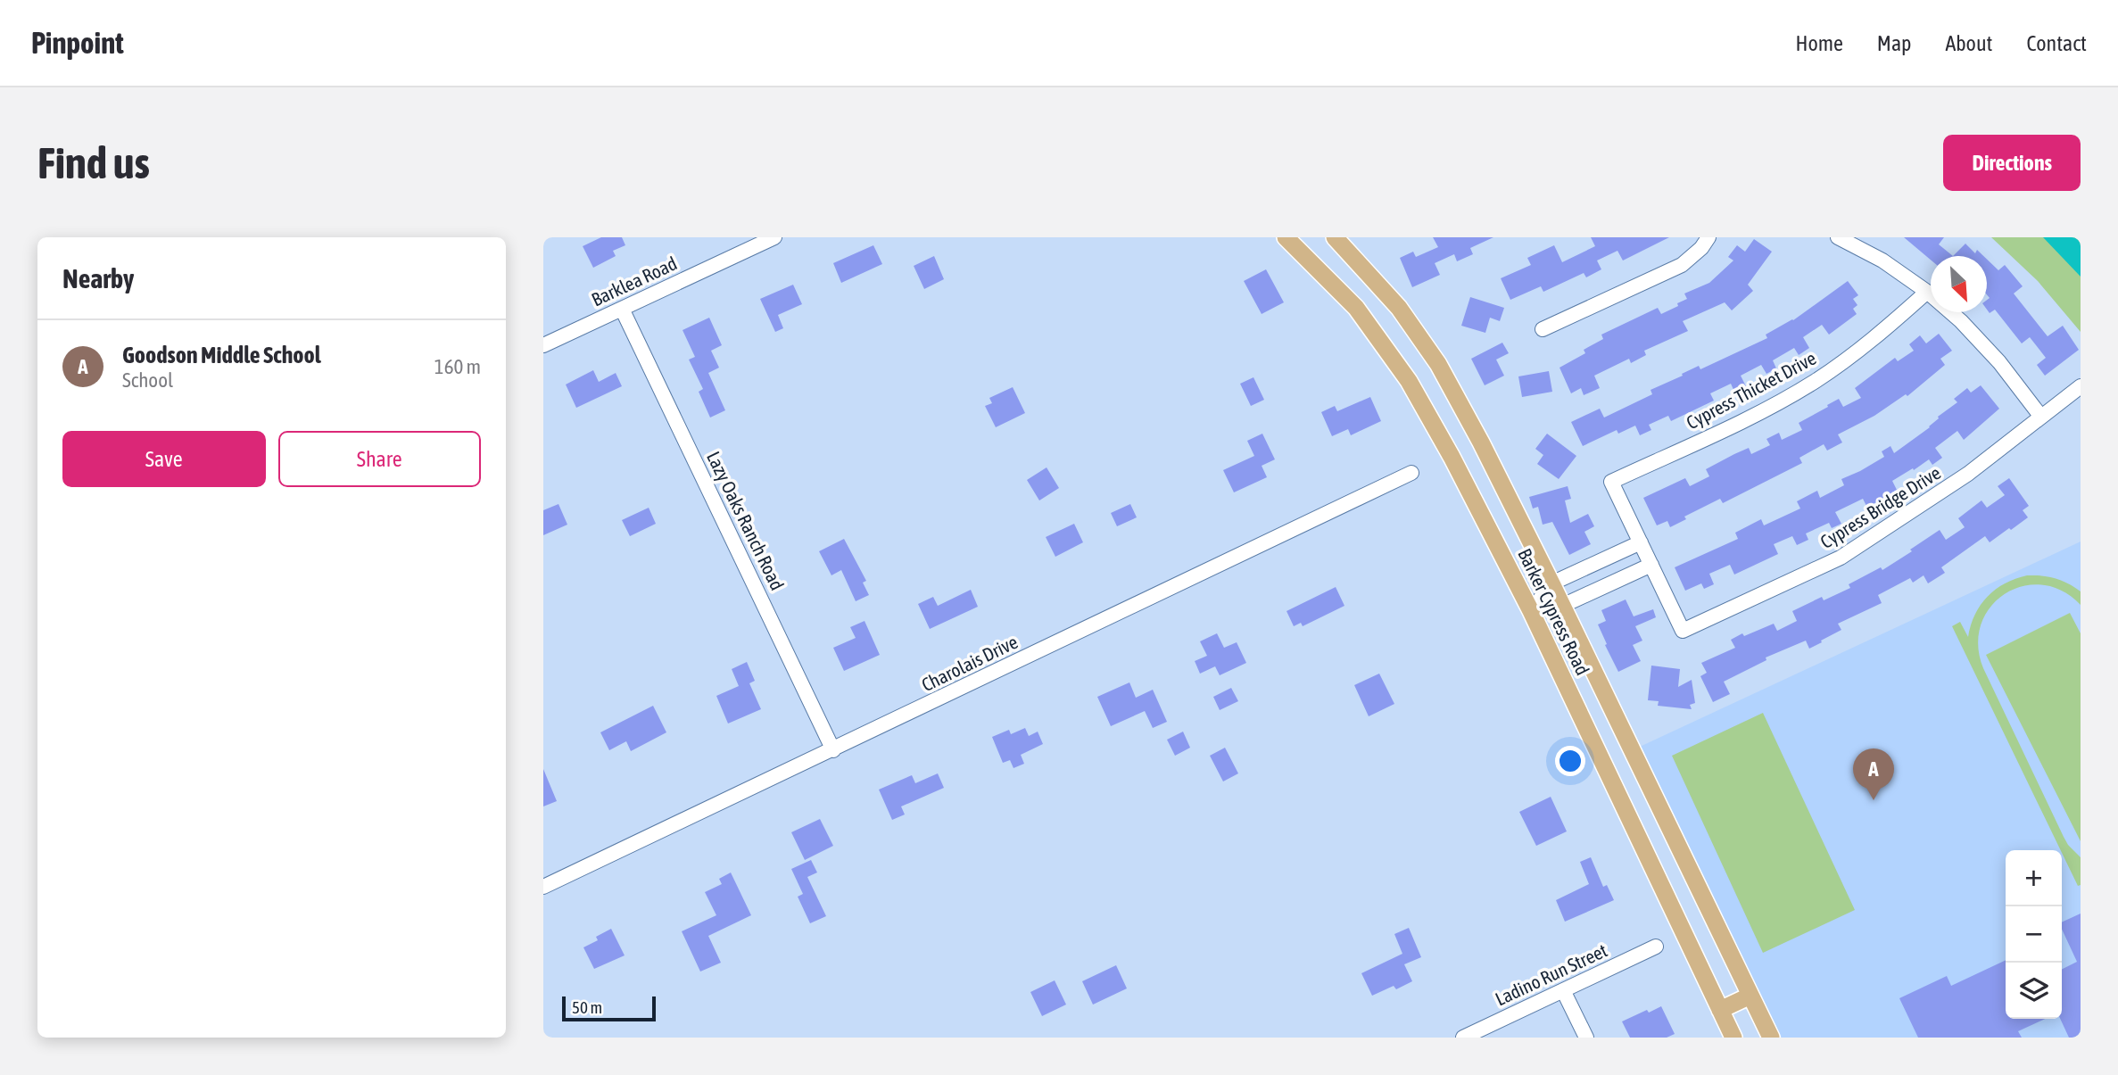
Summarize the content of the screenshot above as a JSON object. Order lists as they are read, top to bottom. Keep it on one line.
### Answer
{"streets":{"main road":["Barker Cypress Road"],"street":["Barklea Road","Cypress Thicket Drive","Cypress Bridge Drive","Lazy Oaks Ranch Road","Charolais Drive","Ladino Run Street"]},"crossings":[["Barklea Road","Lazy Oaks Ranch Road"],["Lazy Oaks Ranch Road","Charolais Drive"]],"scale_bar":"50 m","north":"bottom right","page":{"header":"Pinpoint","nav":["Home","Map","About","Contact"],"buttons":["Directions",["Save","Share"]],"title":"Find us","heading":"Nearby","list":[{"mark":"A","name":"Goodson Middle School","note":"School","value":"160 m"}],"pins":"A","map_buttons":["+","−"],"scale":"50 m"}}
